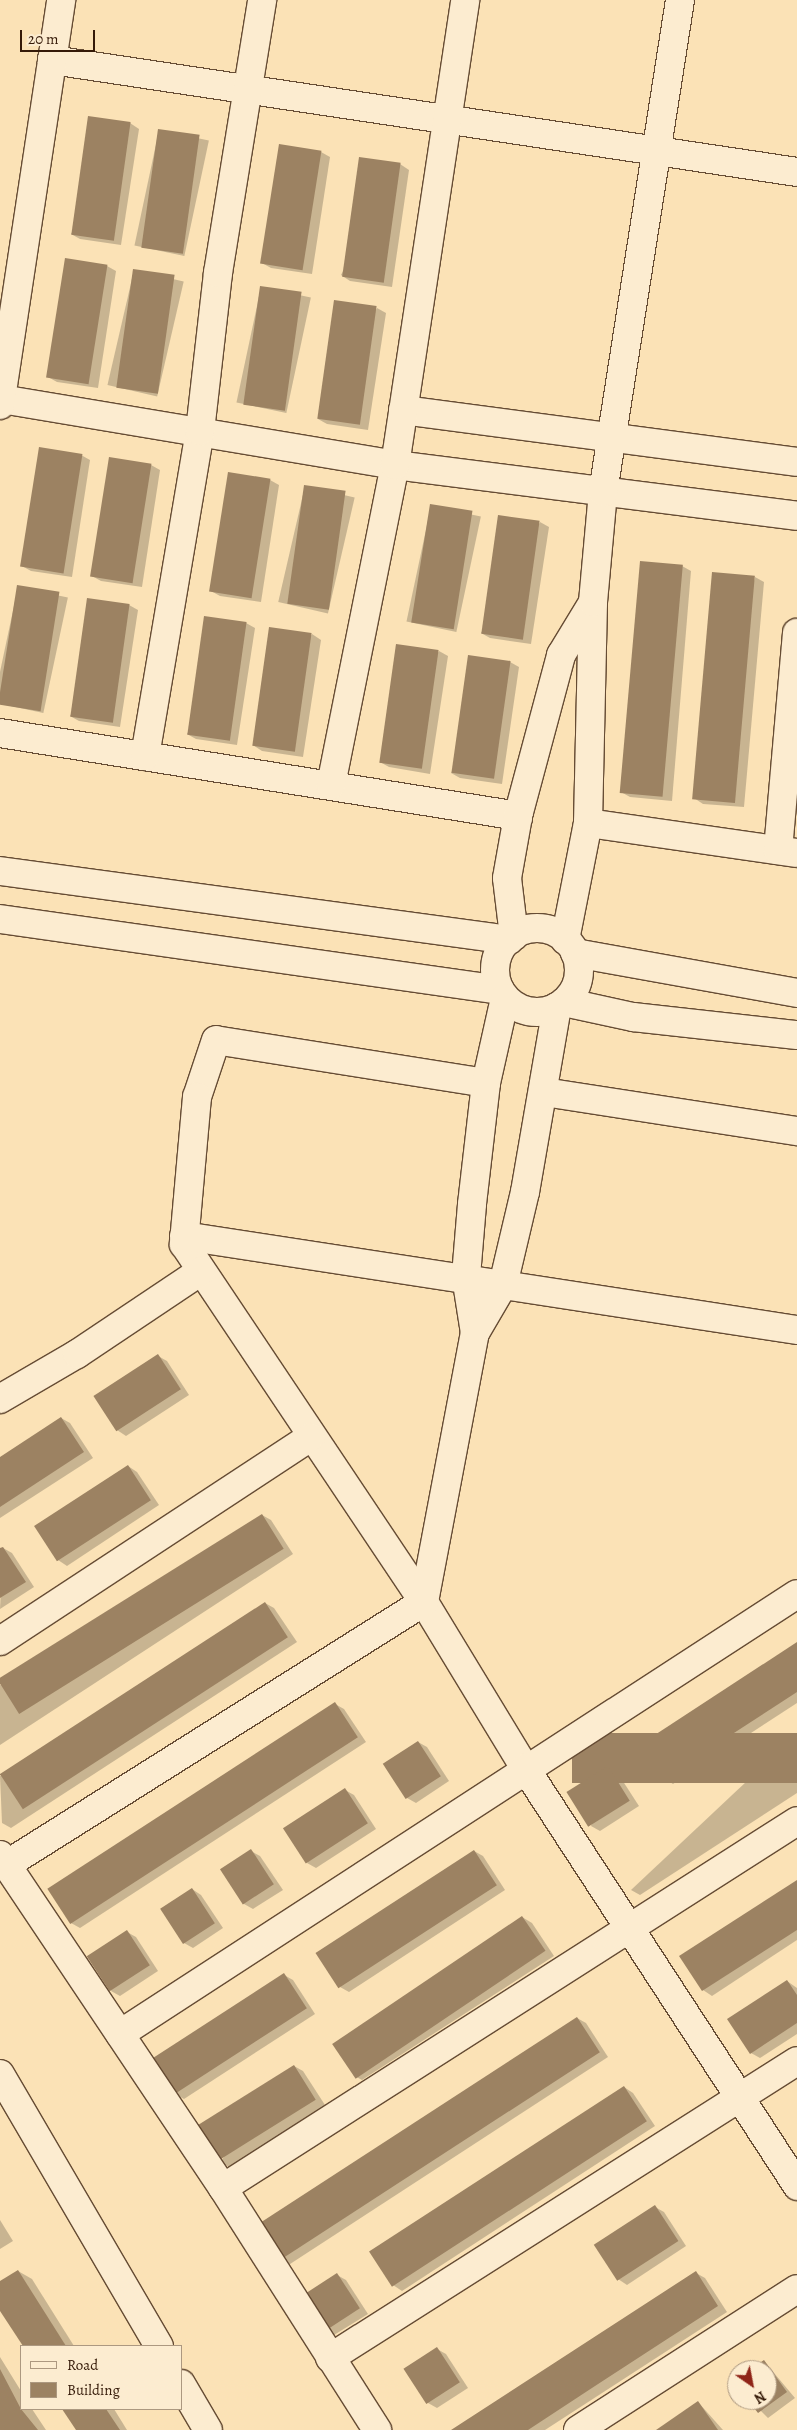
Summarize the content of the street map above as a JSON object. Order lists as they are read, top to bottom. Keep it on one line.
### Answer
{"legend":["Road","Building"],"scale_bar":"20 m","north":"bottom right"}
